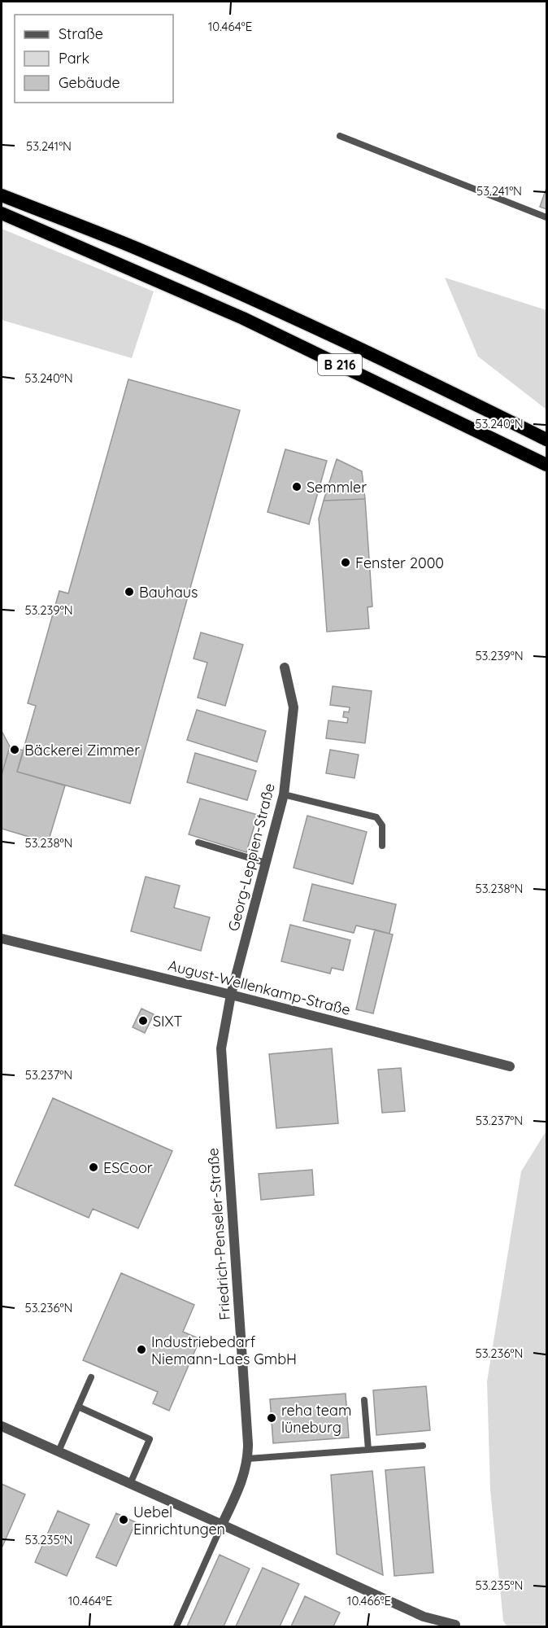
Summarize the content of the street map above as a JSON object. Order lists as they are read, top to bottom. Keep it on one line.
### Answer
{"streets":{"highway":["B 216"],"street":["Georg-Leppien-Straße","August-Wellenkamp-Straße","Friedrich-Penseler-Straße"]},"crossings":[["Georg-Leppien-Straße","August-Wellenkamp-Straße"],["Georg-Leppien-Straße","Friedrich-Penseler-Straße"],["August-Wellenkamp-Straße","Friedrich-Penseler-Straße"]],"places":["Semmler","Fenster 2000","Bauhaus","Bäckerei Zimmer","SIXT","ESCoor","Industriebedarf Niemann-Laes GmbH","reha team lüneburg","Uebel Einrichtungen"],"legend":["Straße","Park","Gebäude"],"coordinates":["10.464°E","53.241°N","53.240°N","53.239°N","53.238°N","53.237°N","53.236°N","53.235°N","10.466°E"]}
